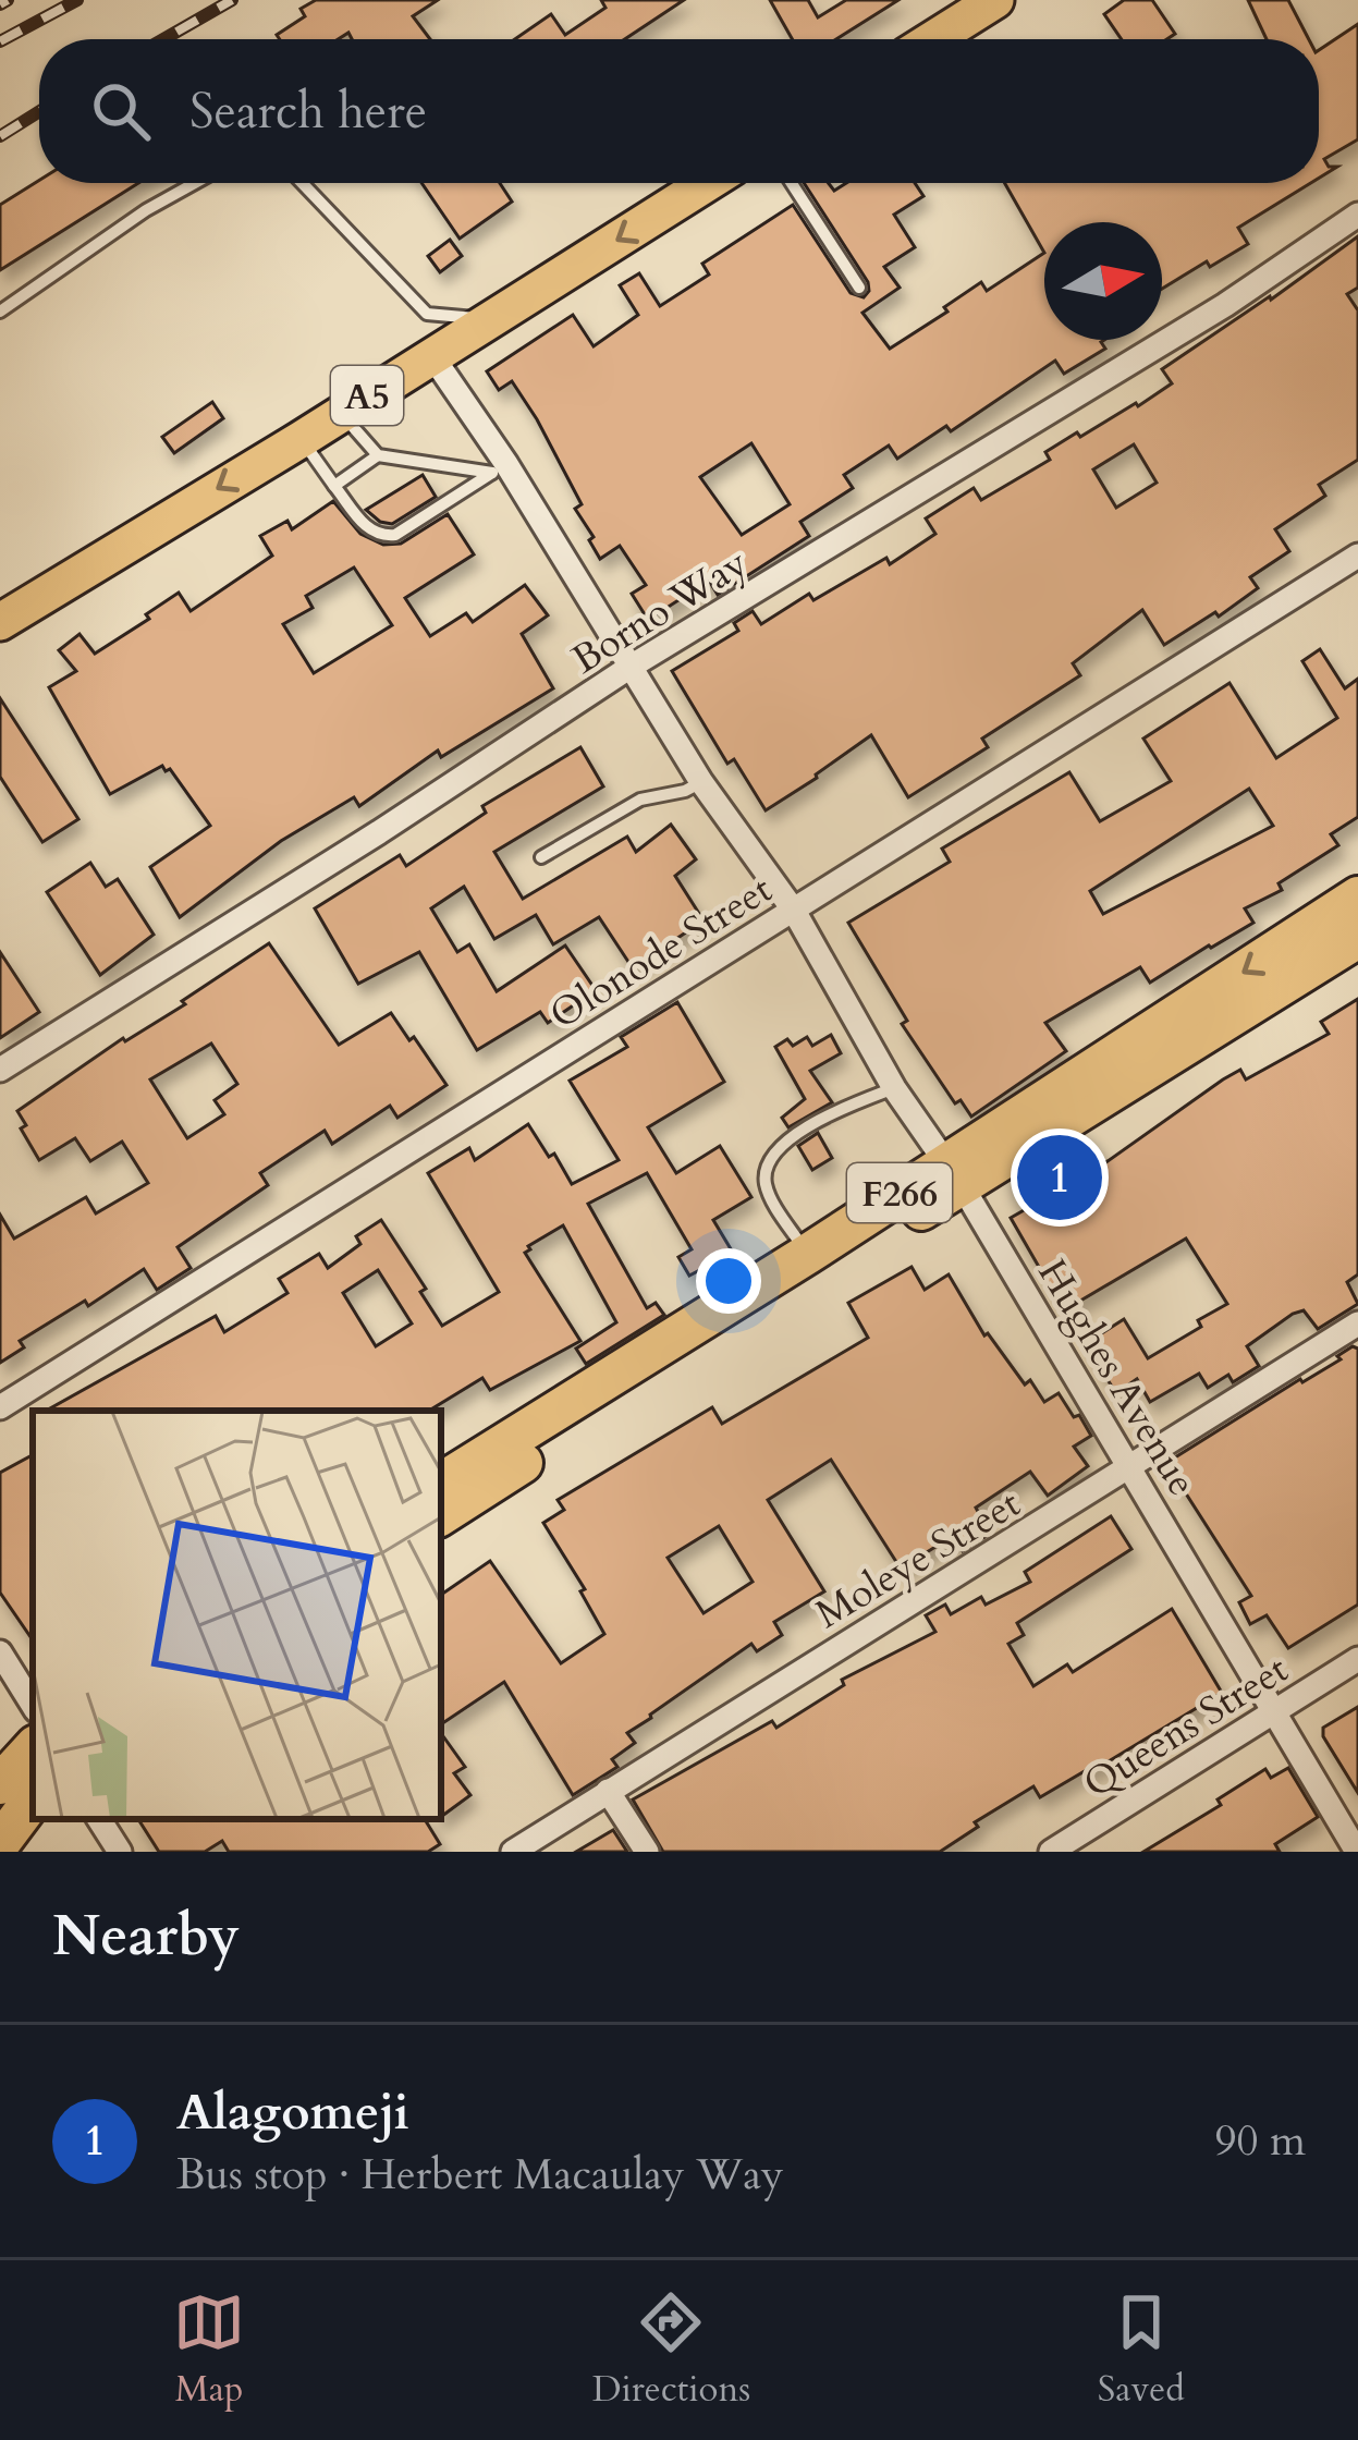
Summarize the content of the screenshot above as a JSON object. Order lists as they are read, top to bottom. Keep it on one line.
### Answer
{"streets":{"highway":["F266"],"main road":["A5"],"street":["Borno Way","Olonode Street","Hughes Avenue","Moleye Street","Queens Street"]},"crossings":[["A5","Hughes Avenue"],["Borno Way","Hughes Avenue"],["Olonode Street","Hughes Avenue"],["F266","Hughes Avenue"],["Hughes Avenue","Moleye Street"],["Hughes Avenue","Queens Street"]],"north":"right","page":{"search":"Search here","pins":"1","heading":"Nearby","list":[{"mark":"1","name":"Alagomeji","note":"Bus stop · Herbert Macaulay Way","value":"90 m"}],"nav":["Map","Directions","Saved"]}}
